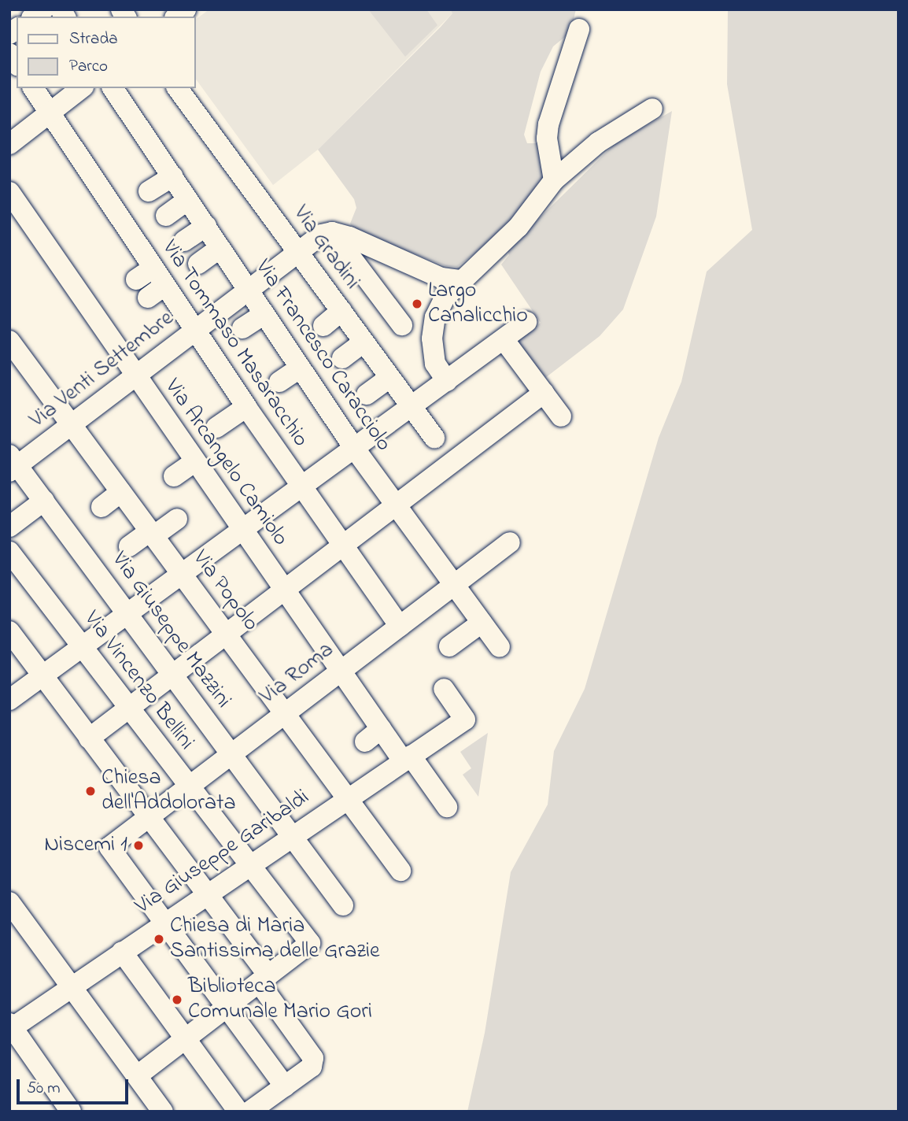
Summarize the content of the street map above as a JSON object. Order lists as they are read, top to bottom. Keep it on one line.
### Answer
{"streets":{"street":["Via Gradini","Via Tommaso Masaracchio","Via Francesco Caracciolo","Via Venti Settembre","Via Arcangelo Camiolo","Via Popolo","Via Giuseppe Mazzini","Via Roma","Via Vincenzo Bellini","Via Giuseppe Garibaldi"]},"crossings":[["Via Gradini","Via Venti Settembre"],["Via Tommaso Masaracchio","Via Venti Settembre"],["Via Tommaso Masaracchio","Via Roma"],["Via Francesco Caracciolo","Via Venti Settembre"],["Via Francesco Caracciolo","Via Roma"],["Via Venti Settembre","Via Arcangelo Camiolo"],["Via Venti Settembre","Via Popolo"],["Via Venti Settembre","Via Giuseppe Mazzini"],["Via Arcangelo Camiolo","Via Roma"],["Via Arcangelo Camiolo","Via Giuseppe Garibaldi"],["Via Popolo","Via Roma"],["Via Popolo","Via Giuseppe Garibaldi"],["Via Giuseppe Mazzini","Via Roma"],["Via Giuseppe Mazzini","Via Giuseppe Garibaldi"],["Via Roma","Via Vincenzo Bellini"],["Via Roma","Via Giuseppe Garibaldi"],["Via Vincenzo Bellini","Via Giuseppe Garibaldi"]],"places":["Largo Canalicchio","Chiesa dell'Addolorata","Niscemi 1","Chiesa di Maria Santissima delle Grazie","Biblioteca Comunale Mario Gori"],"legend":["Strada","Parco"],"scale_bar":"50 m"}
